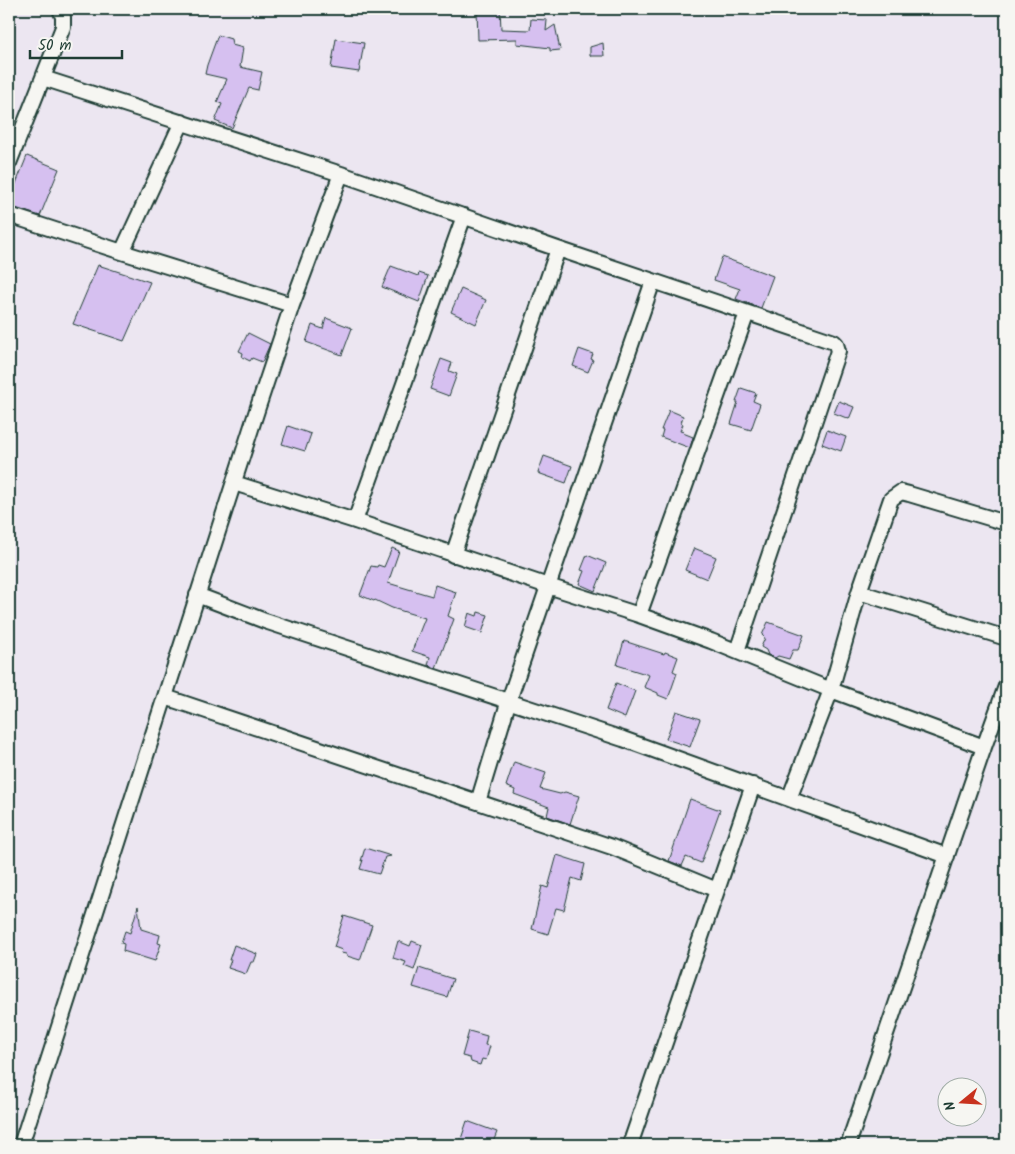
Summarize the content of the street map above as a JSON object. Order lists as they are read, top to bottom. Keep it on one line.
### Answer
{"scale_bar":"50 m","north":"left"}
